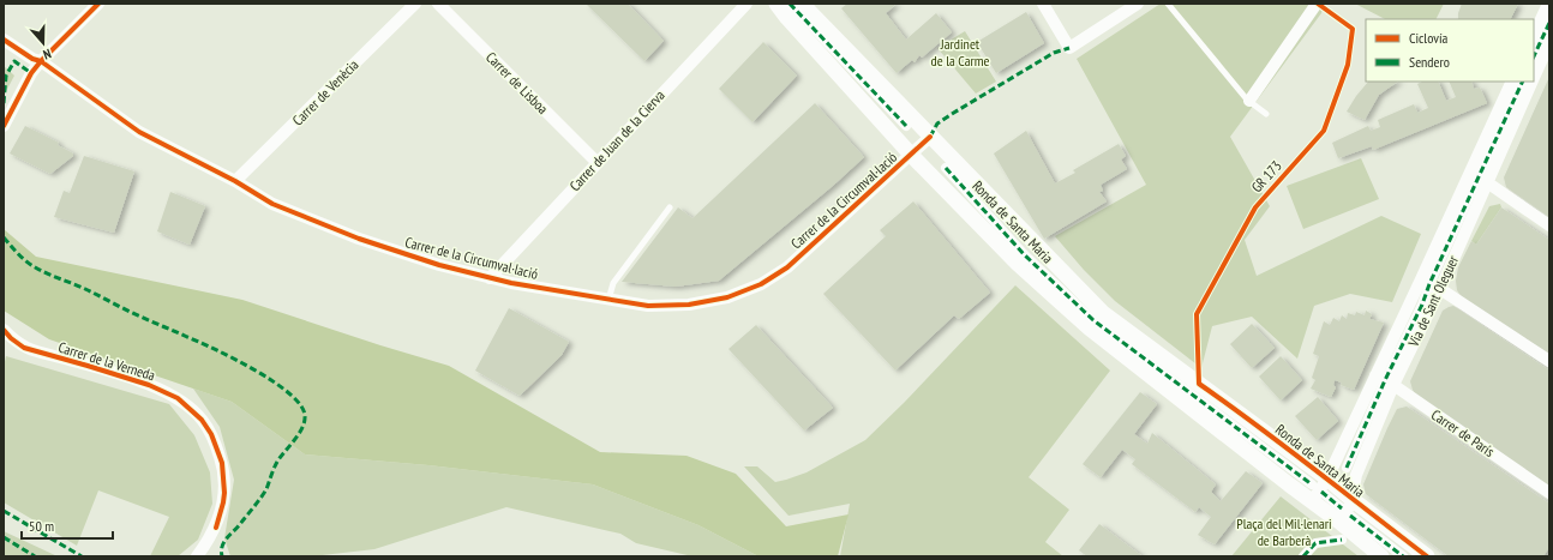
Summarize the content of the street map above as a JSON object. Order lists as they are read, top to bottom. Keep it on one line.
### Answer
{"streets":{"street":["Carrer de Lisboa","Carrer de Venècia","Carrer de Juan de la Cierva","Carrer de la Circumval·lació","Ronda de Santa Maria","Via de Sant Oleguer","Carrer de la Verneda","Carrer de París"],"cycle path":["GR 173"]},"crossings":[["Carrer de Lisboa","Carrer de Juan de la Cierva"],["Carrer de Venècia","Carrer de la Circumval·lació"],["Carrer de Juan de la Cierva","Carrer de la Circumval·lació"],["GR 173","Ronda de Santa Maria"],["Carrer de la Circumval·lació","Ronda de Santa Maria"],["Ronda de Santa Maria","Via de Sant Oleguer"],["Via de Sant Oleguer","Carrer de París"]],"parks":["Jardinet de la Carme","Plaça del Mil·lenari de Barberà"],"legend":["Ciclovía","Sendero"],"scale_bar":"50 m","north":"bottom"}
